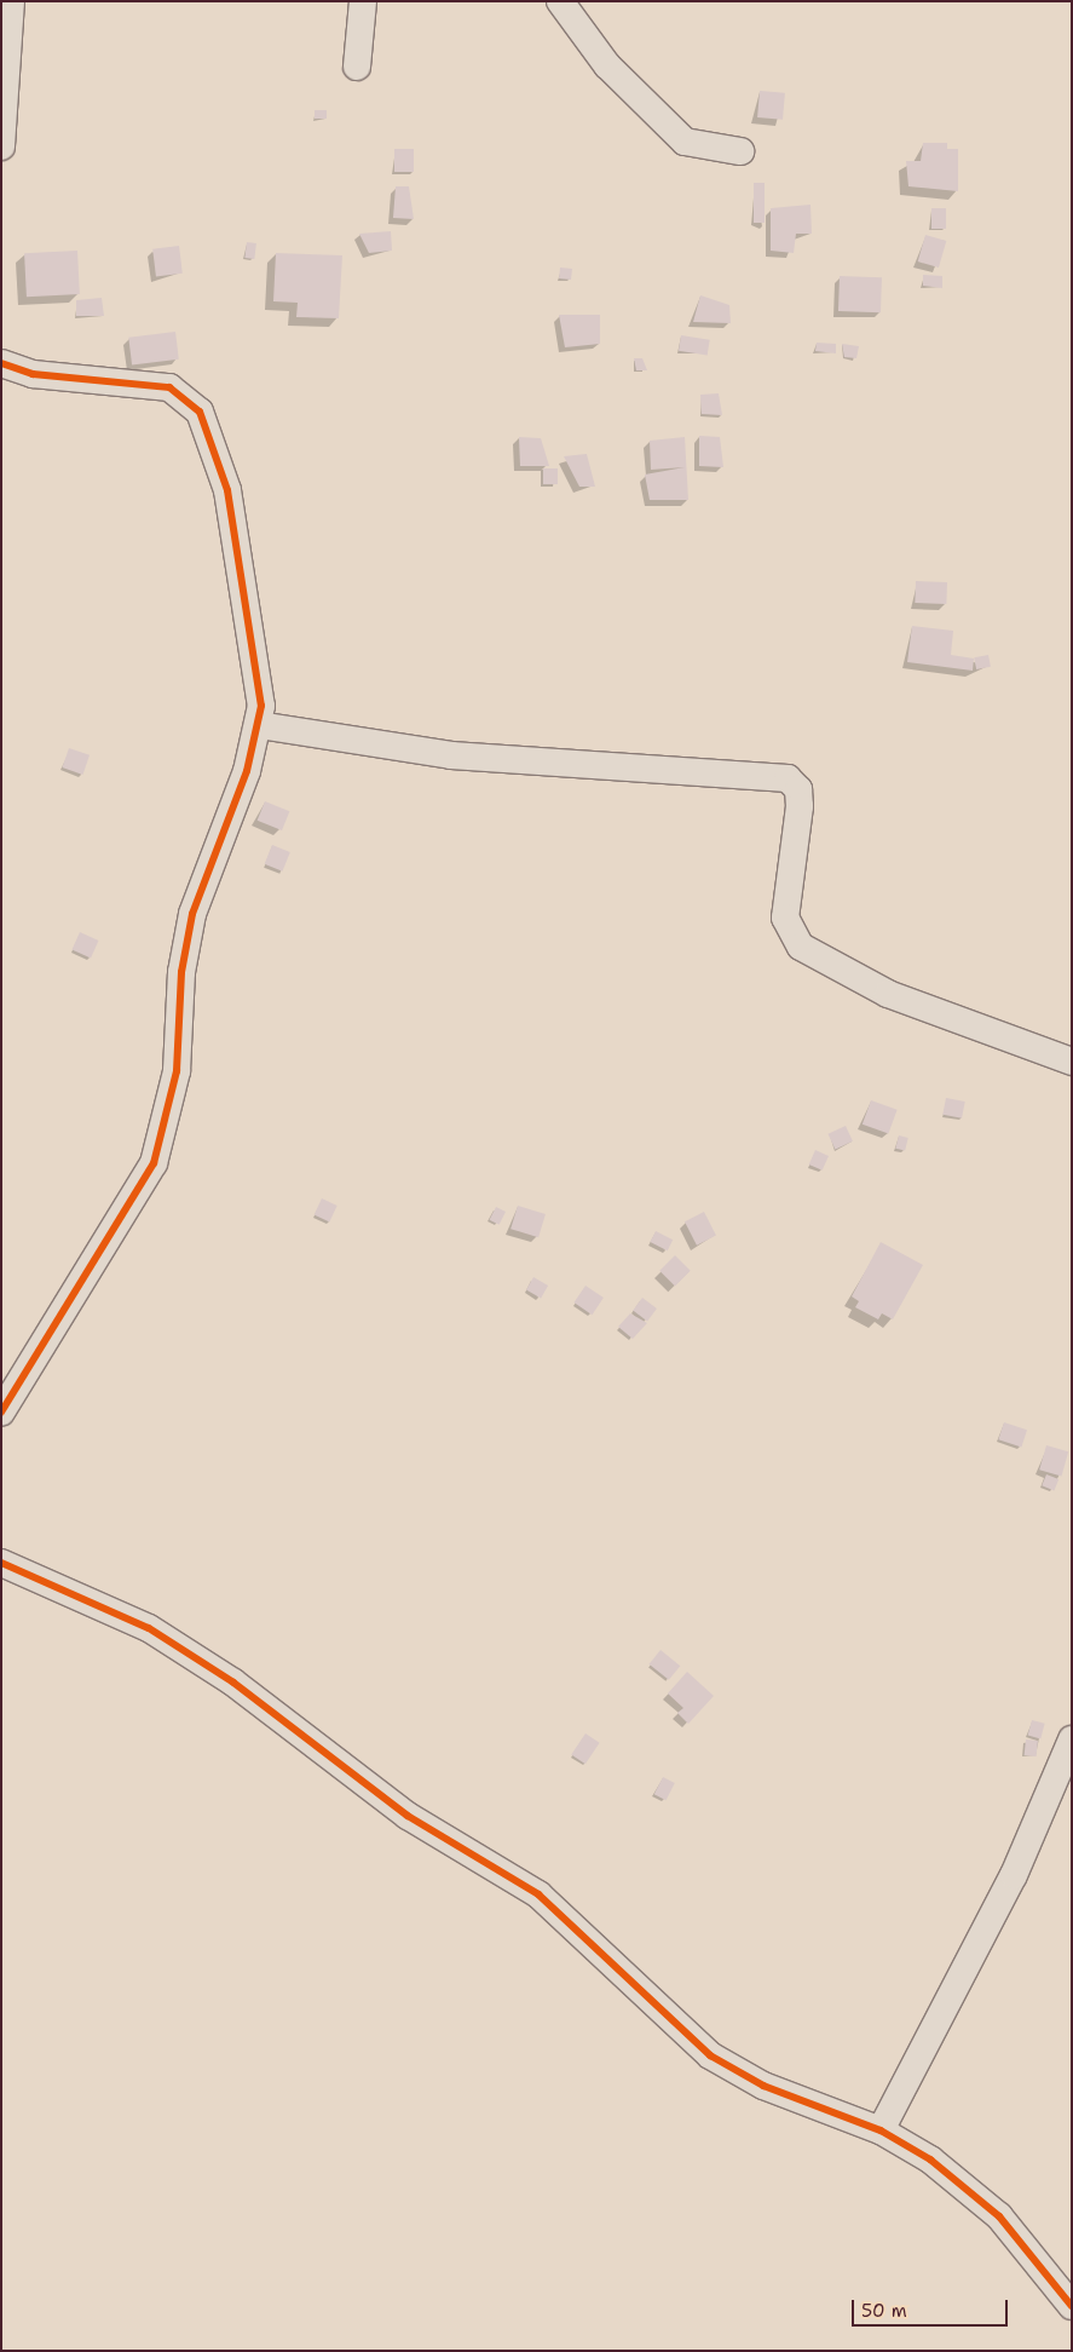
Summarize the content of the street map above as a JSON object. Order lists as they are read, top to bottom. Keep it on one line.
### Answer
{"scale_bar":"50 m"}
